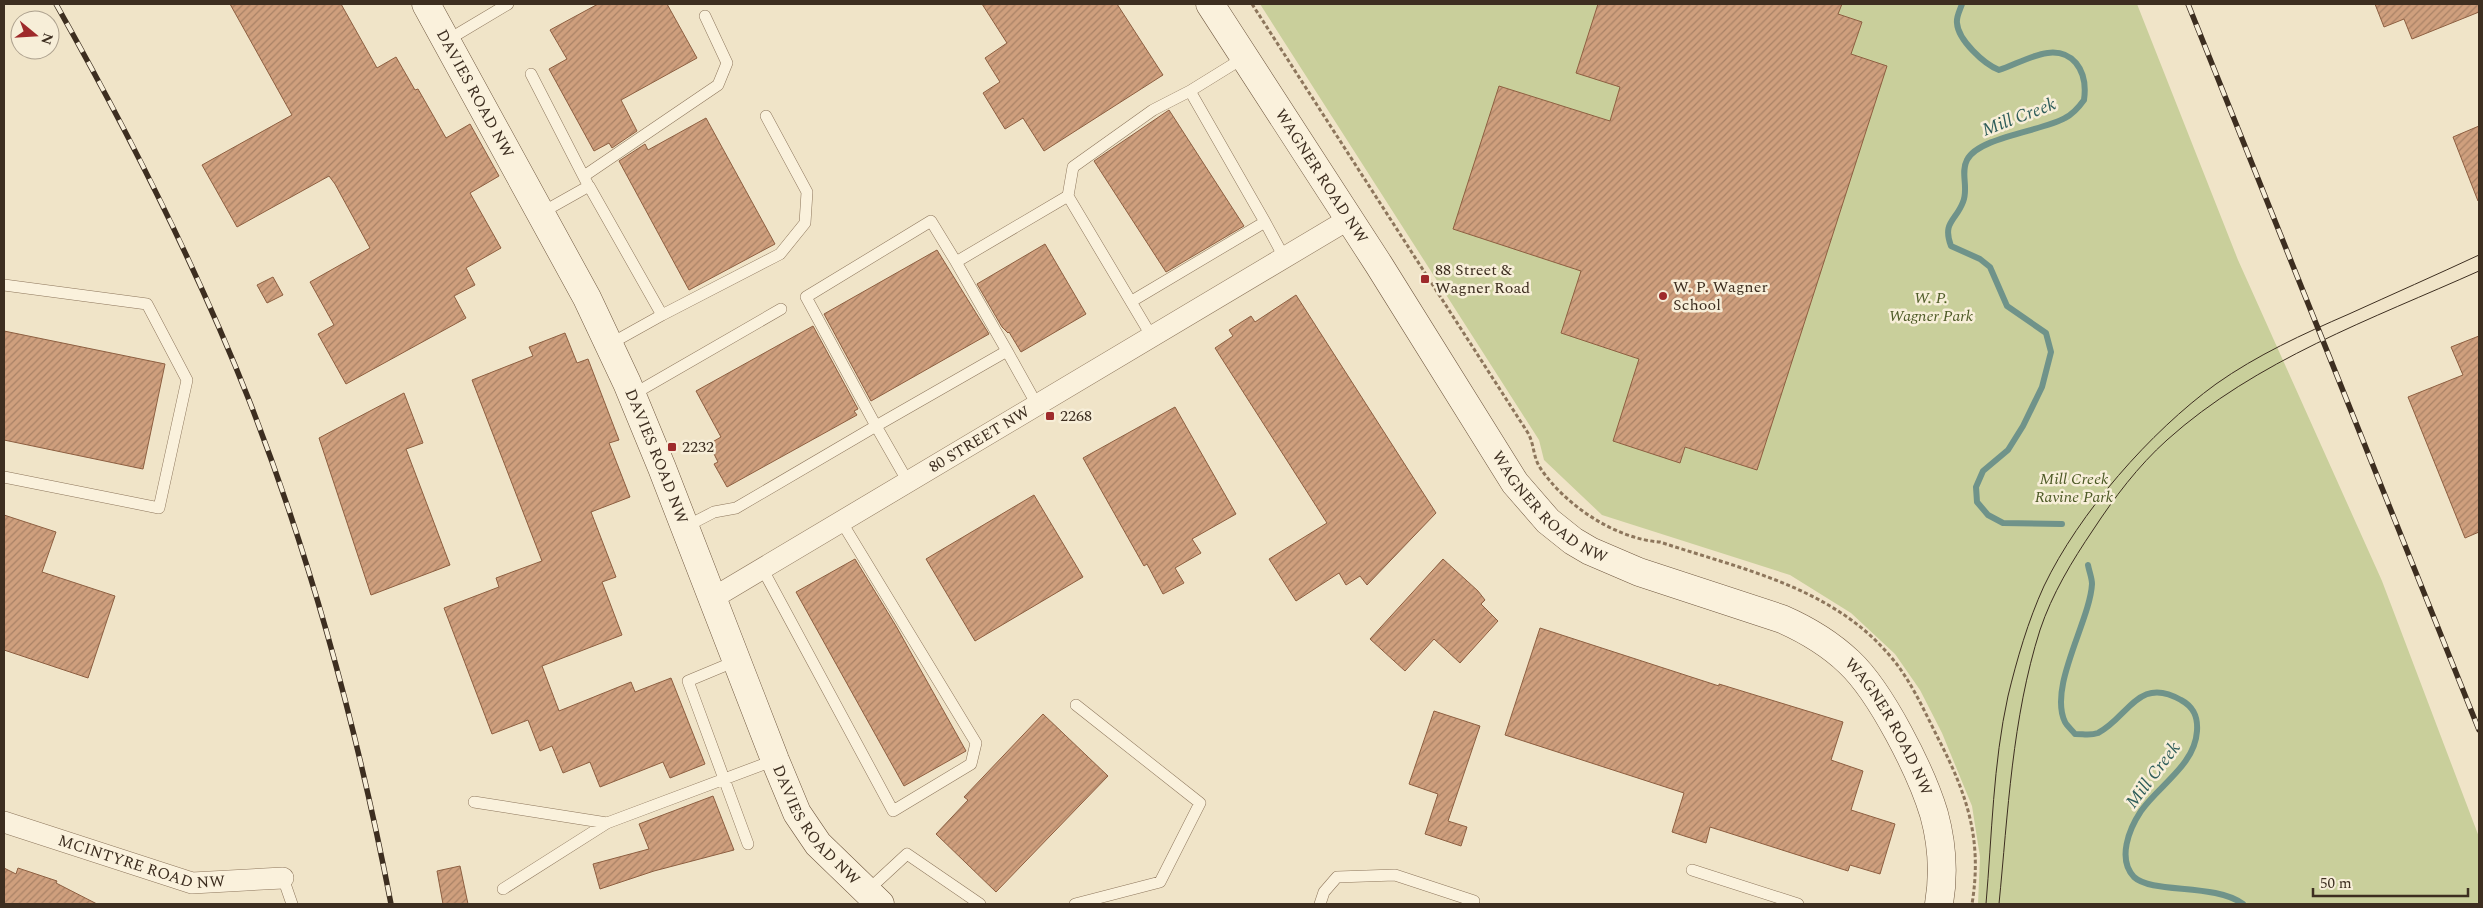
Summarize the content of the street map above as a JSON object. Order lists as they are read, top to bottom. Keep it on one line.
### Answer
{"streets":{"street":["DAVIES ROAD NW","WAGNER ROAD NW","80 STREET NW","MCINTYRE ROAD NW"]},"crossings":[["DAVIES ROAD NW","80 STREET NW"],["WAGNER ROAD NW","80 STREET NW"]],"water":["Mill Creek"],"parks":["W. P. Wagner Park","Mill Creek Ravine Park"],"places":{"transit":["88 Street & Wagner Road","2268","2232"],"other":["W. P. Wagner School"]},"scale_bar":"50 m","north":"right"}
